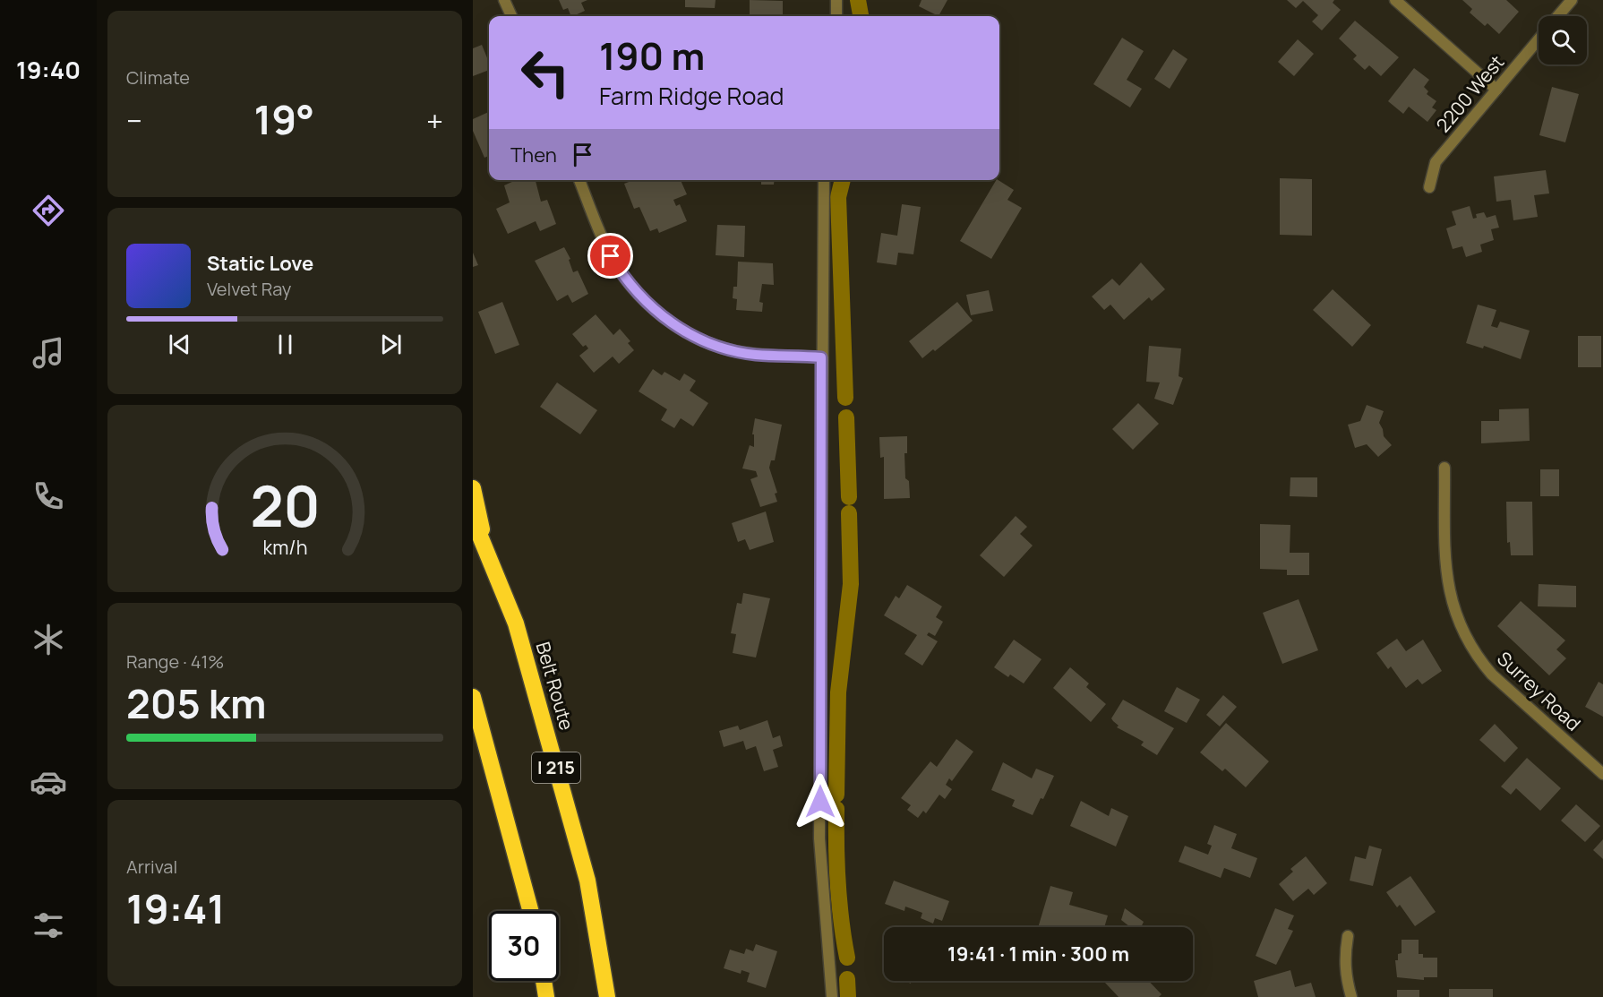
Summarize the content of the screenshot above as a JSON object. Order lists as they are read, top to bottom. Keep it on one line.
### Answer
{"streets":{"highway":["Belt Route","I 215"],"street":["2200 West","Surrey Road"]},"page":{"tabs":"19:40","tile":["Climate",["Range · 41%","205 km"],["Arrival","19:41"]],"turn":["190 m","Farm Ridge Road"],"heat":["−","19°","+"],"then":"Then","song":["Static Love","Velvet Ray"],"limit":"30","trip":"19:41 · 1 min · 300 m","gauge":["20","km/h"]}}
